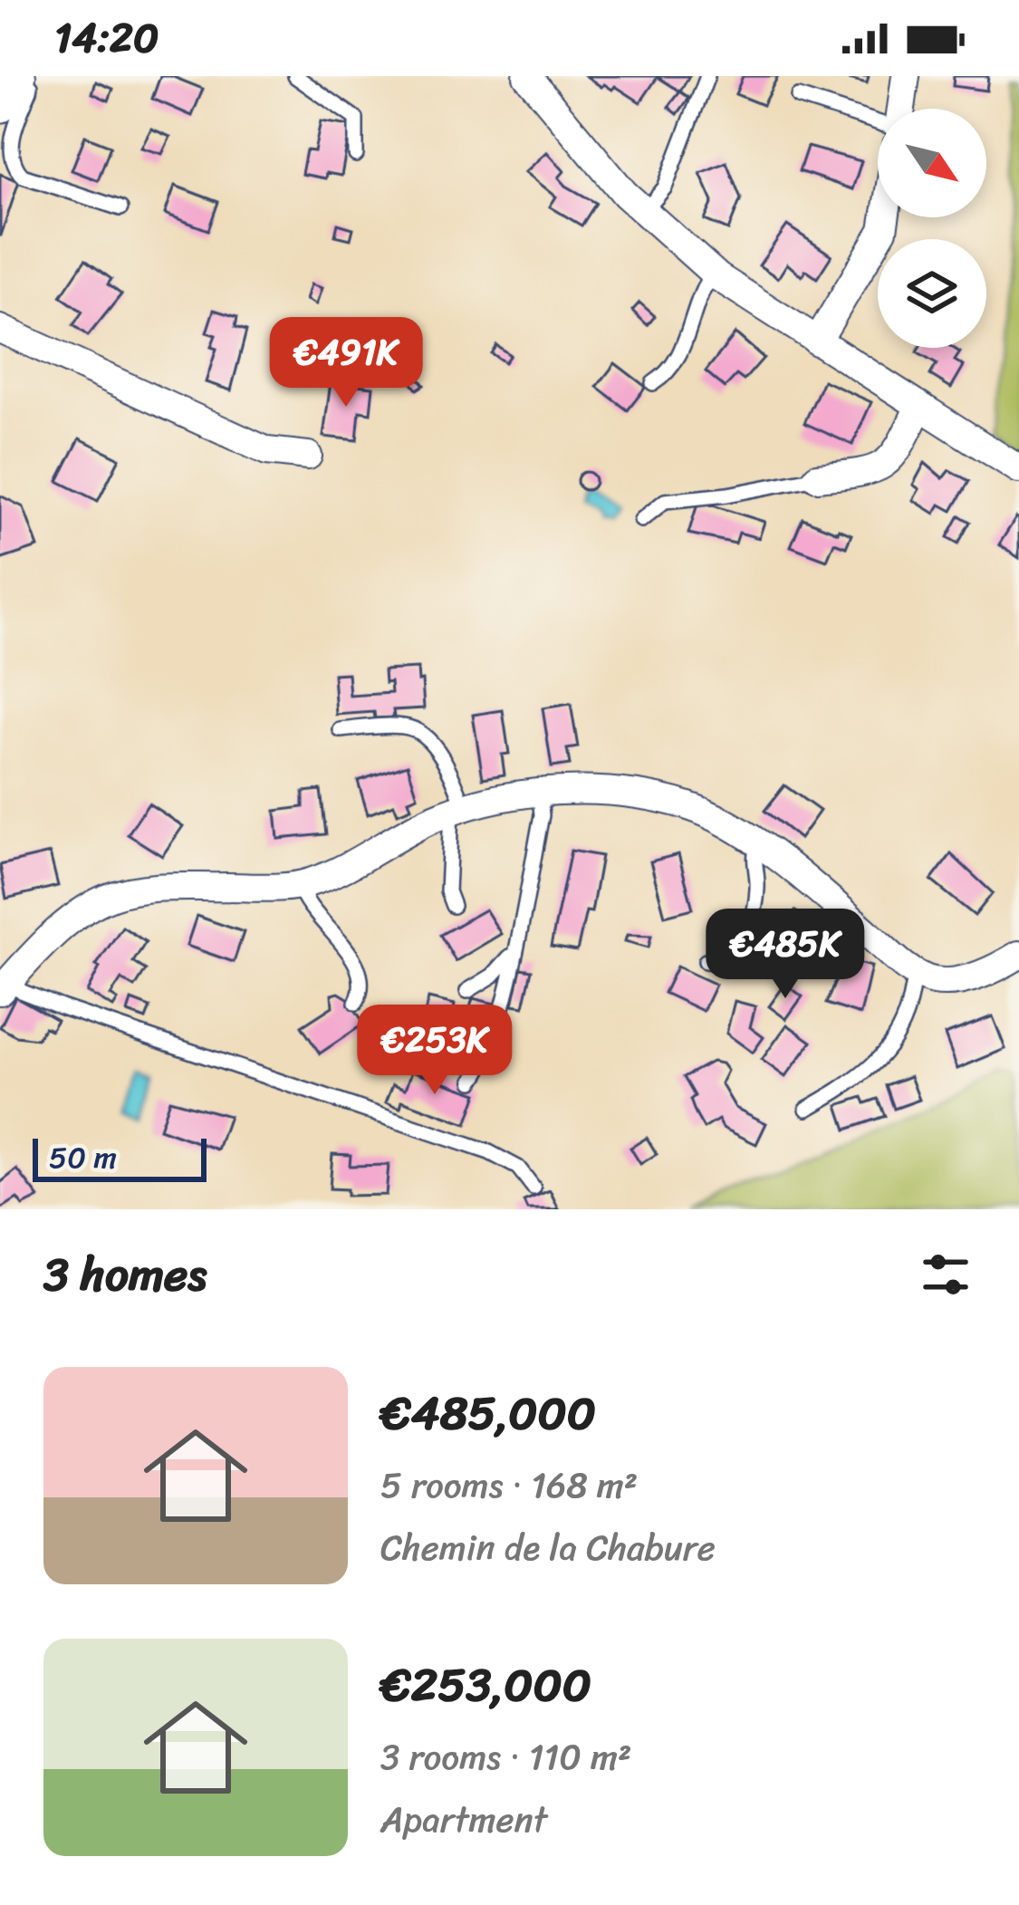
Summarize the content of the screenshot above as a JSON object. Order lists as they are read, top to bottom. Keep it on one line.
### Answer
{"scale_bar":"50 m","north":"bottom right","page":{"status":"14:20","price":["€491K","€485K","€253K"],"scale":"50 m","heading":"3 homes","list":[{"name":"€485,000","note":"5 rooms · 168 m² · Chemin de la Chabure"},{"name":"€253,000","note":"3 rooms · 110 m² · Apartment"}]}}
